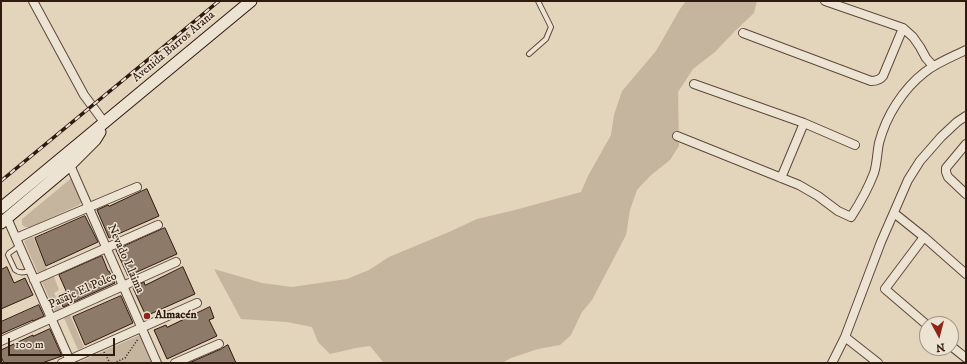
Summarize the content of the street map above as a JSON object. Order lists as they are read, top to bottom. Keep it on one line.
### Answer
{"streets":{"main road":["Avenida Barros Arana"],"street":["Nevado Llaima","Pasaje El Poleo"]},"crossings":[["Avenida Barros Arana","Nevado Llaima"],["Nevado Llaima","Pasaje El Poleo"]],"places":["Almacén"],"scale_bar":"100 m","north":"bottom"}
